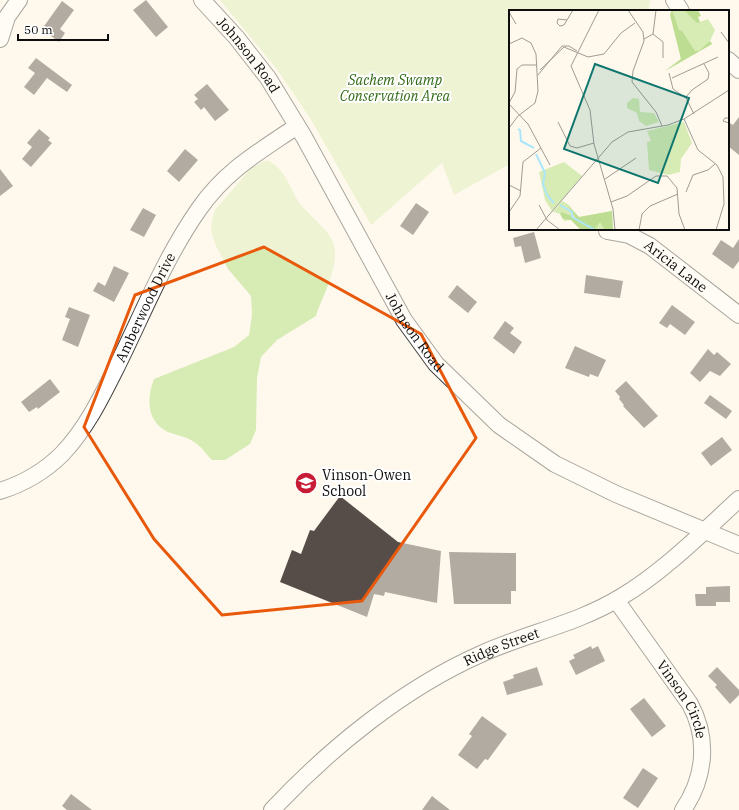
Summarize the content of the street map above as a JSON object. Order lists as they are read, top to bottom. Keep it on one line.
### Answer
{"streets":{"street":["Johnson Road","Aricia Lane","Amberwood Drive","Ridge Street","Vinson Circle"]},"crossings":[["Johnson Road","Amberwood Drive"],["Johnson Road","Ridge Street"],["Ridge Street","Vinson Circle"]],"parks":["Sachem Swamp Conservation Area"],"places":{"school or university":["Vinson-Owen School"]},"scale_bar":"50 m"}
